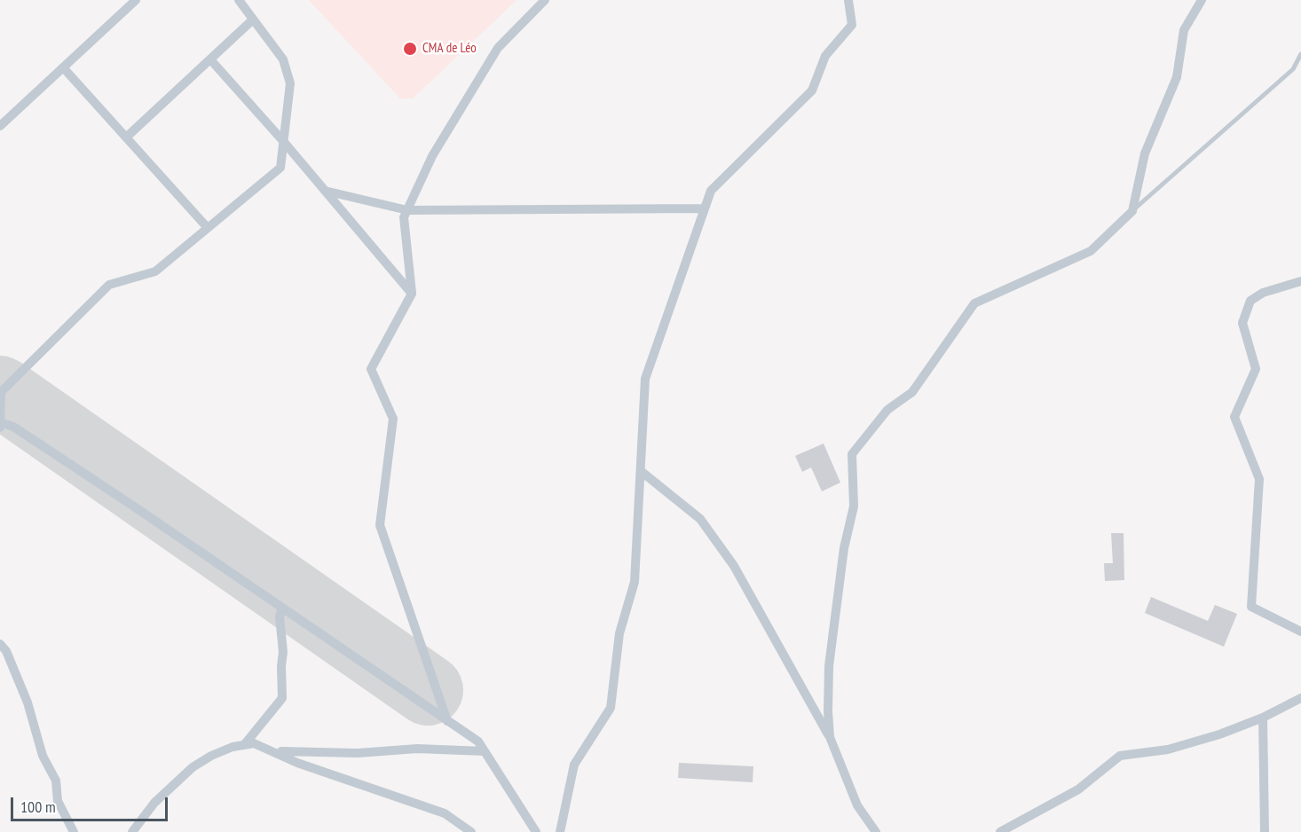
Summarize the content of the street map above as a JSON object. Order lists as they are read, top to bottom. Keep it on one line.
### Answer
{"places":["CMA de Léo"],"scale_bar":"100 m"}
